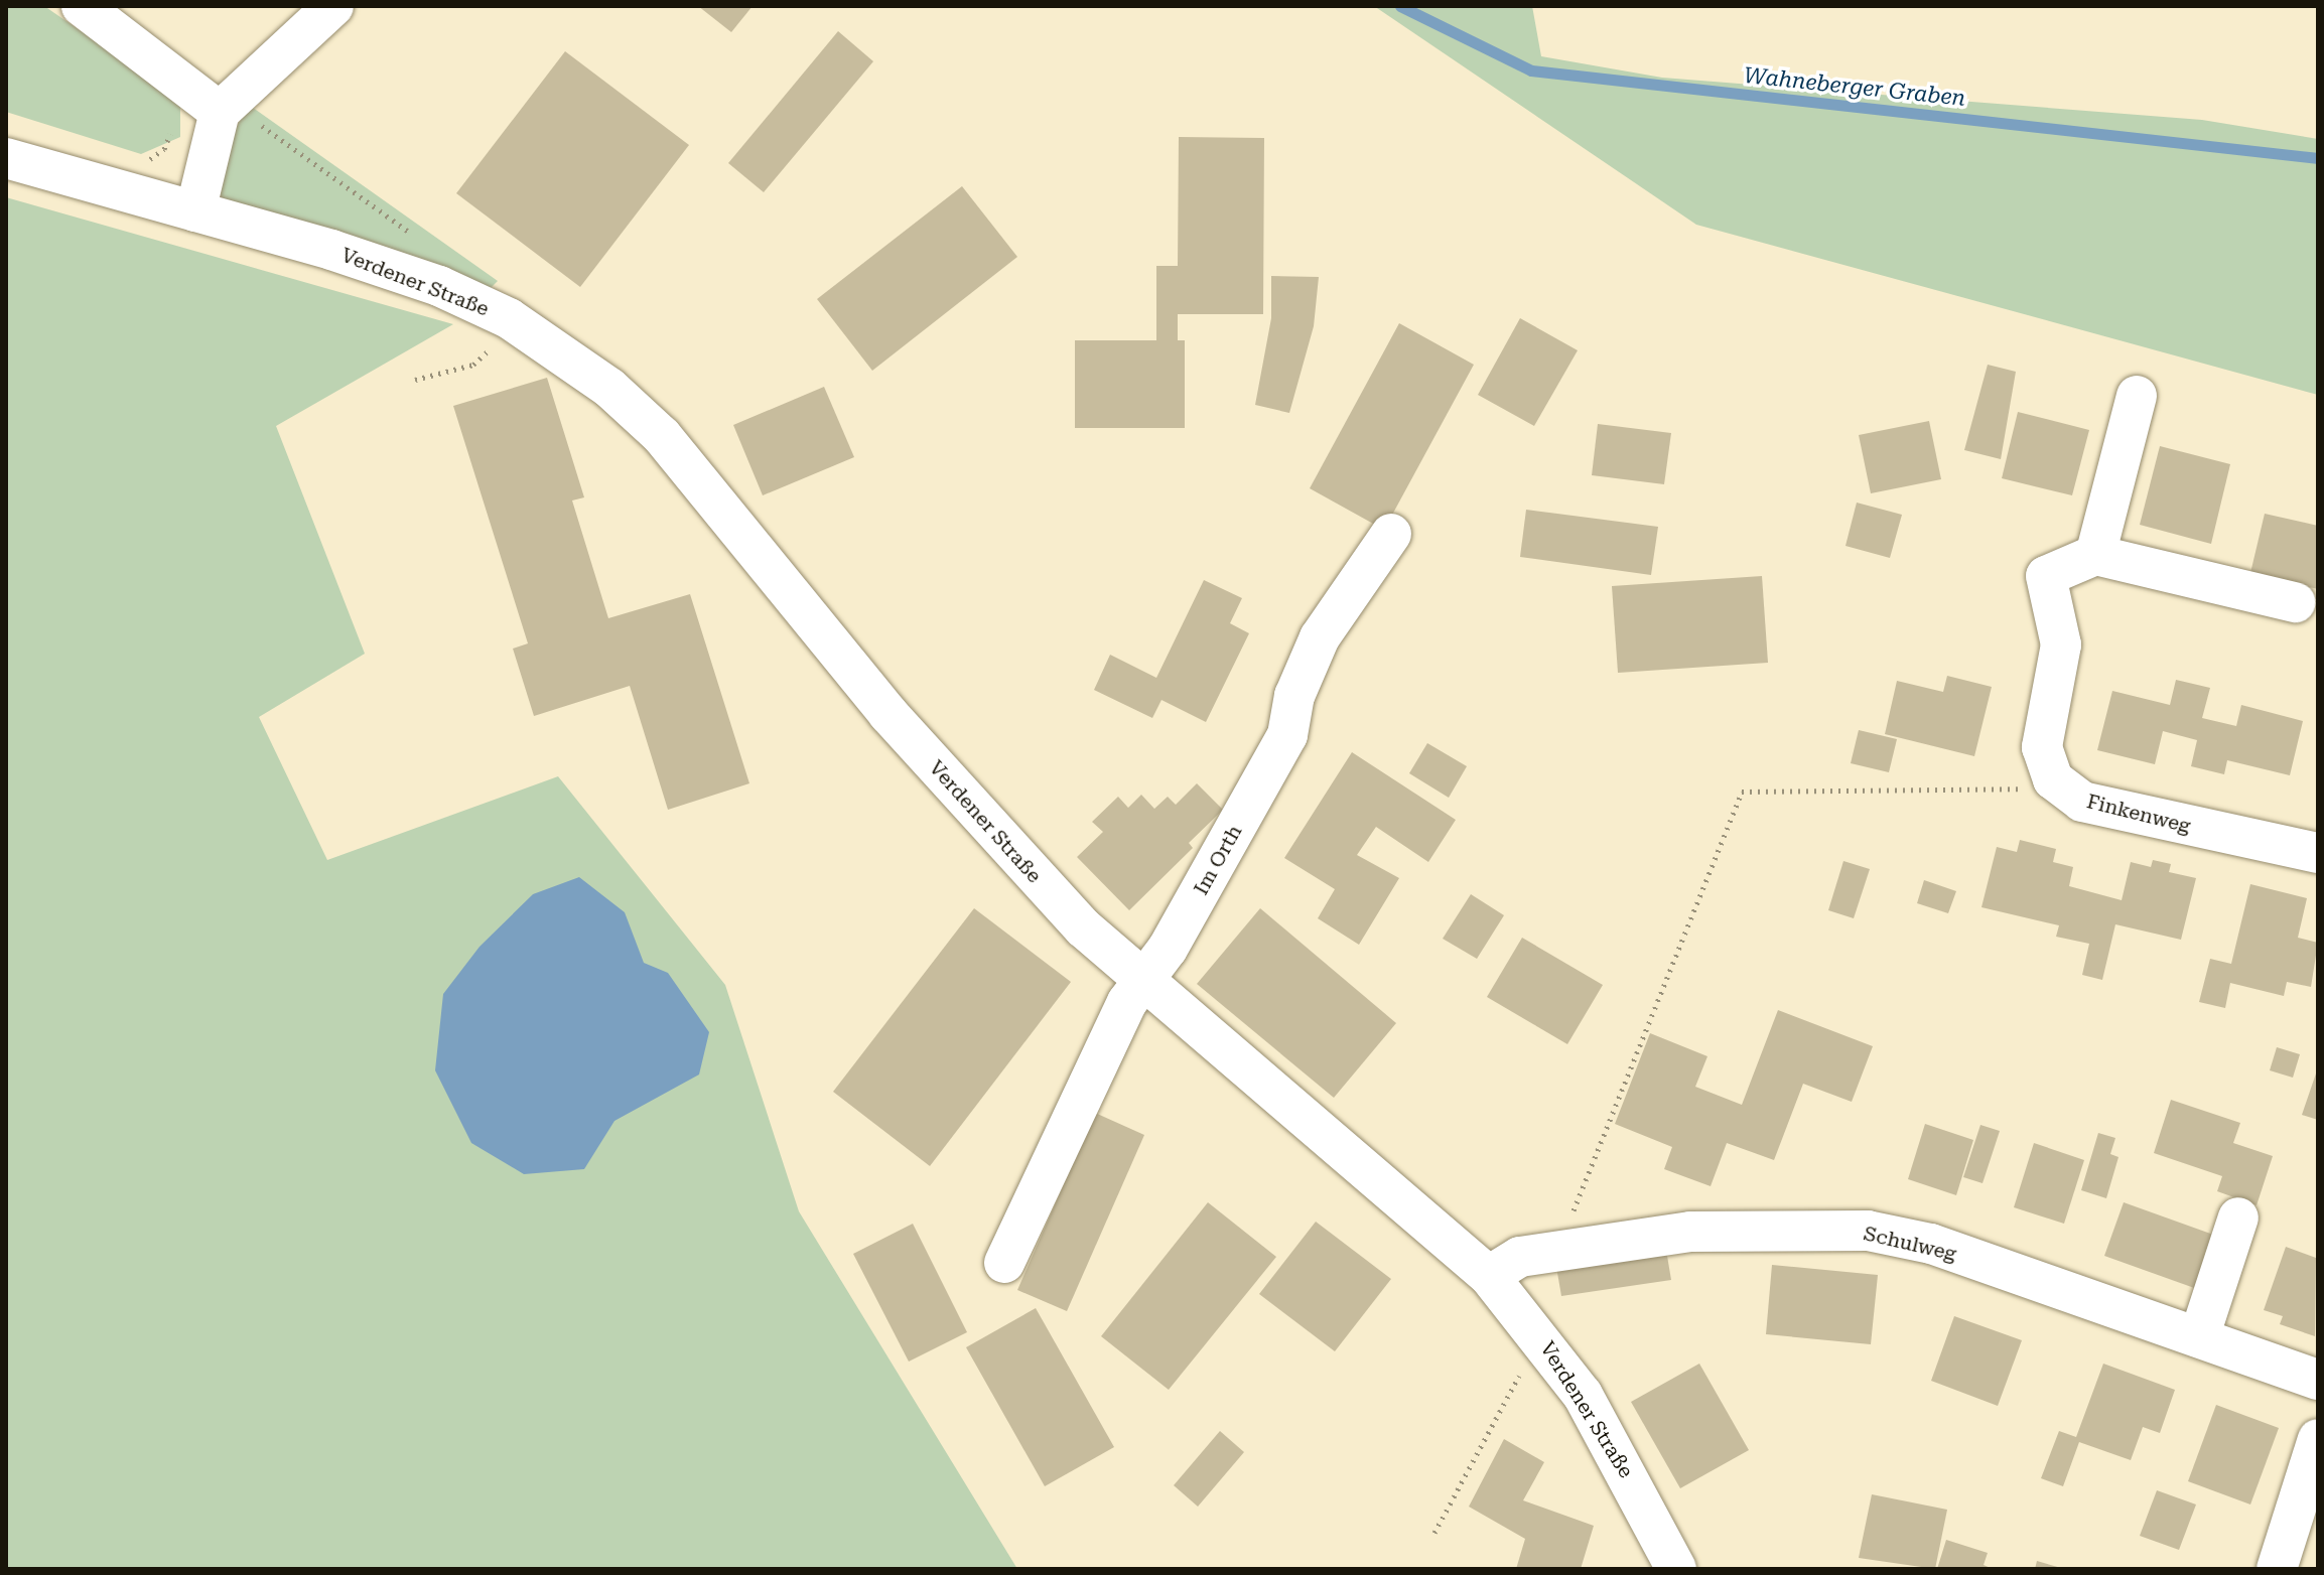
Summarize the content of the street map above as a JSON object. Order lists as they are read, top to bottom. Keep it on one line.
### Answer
{"streets":{"street":["Verdener Straße","Finkenweg","Im Orth","Schulweg"]},"crossings":[["Verdener Straße","Im Orth"],["Verdener Straße","Schulweg"]],"water":["Wahneberger Graben"]}
